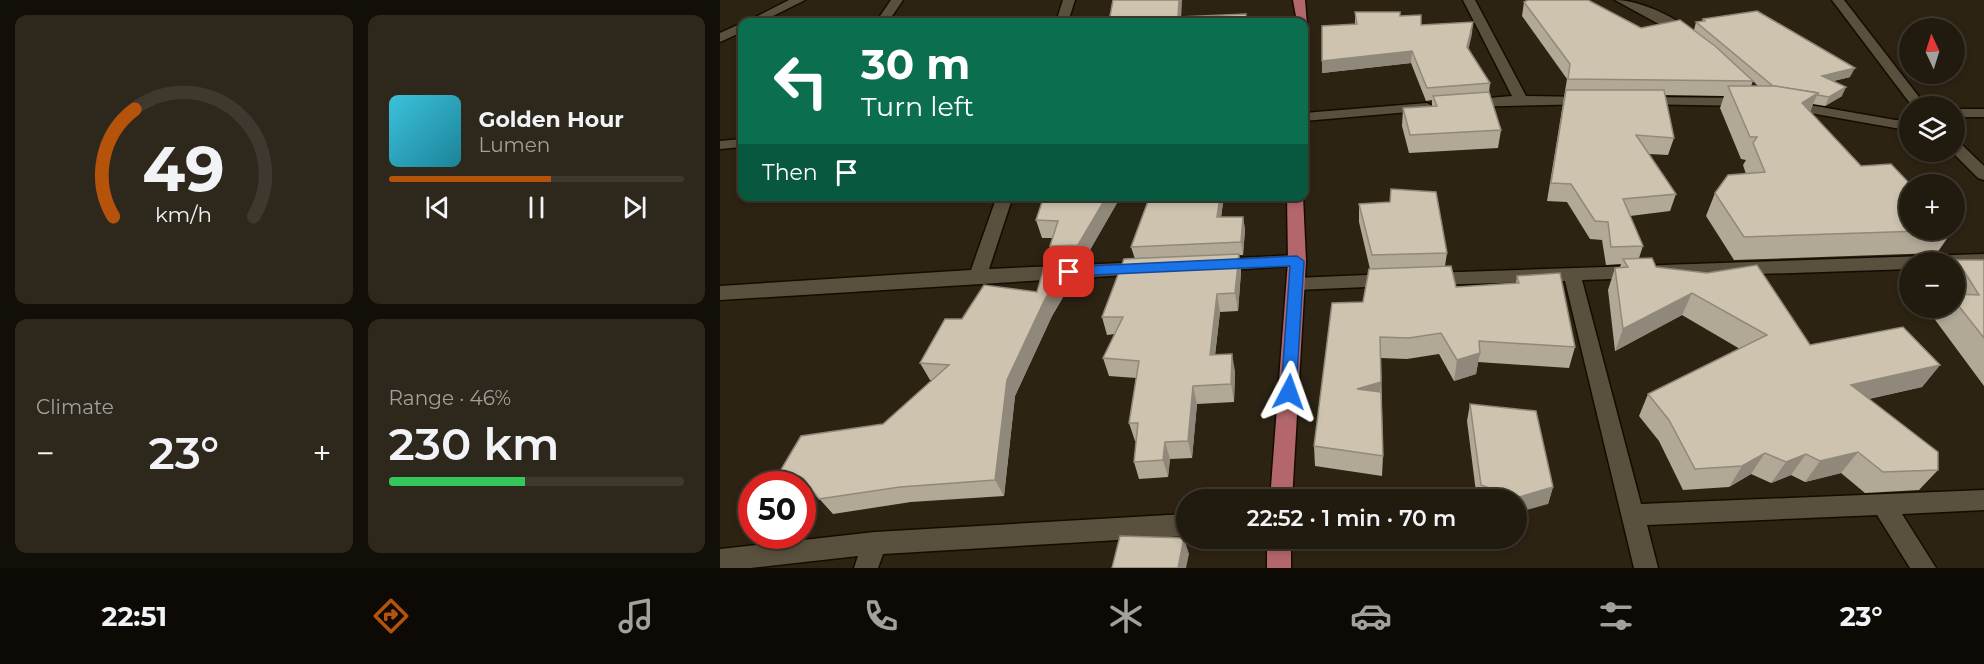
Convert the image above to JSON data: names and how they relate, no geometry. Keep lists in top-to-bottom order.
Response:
{
  "north": "top",
  "page": {
    "map_buttons": ["+", "−"],
    "turn": ["30 m", "Turn left"],
    "song": ["Golden Hour", "Lumen"],
    "then": "Then",
    "tile": [
      "Climate",
      ["Range · 46%", "230 km"]
    ],
    "heat": ["−", "23°", "+"],
    "limit": "50",
    "trip": "22:52 · 1 min · 70 m",
    "tabs": ["22:51", "23°"],
    "gauge": ["49", "km/h"]
  }
}
